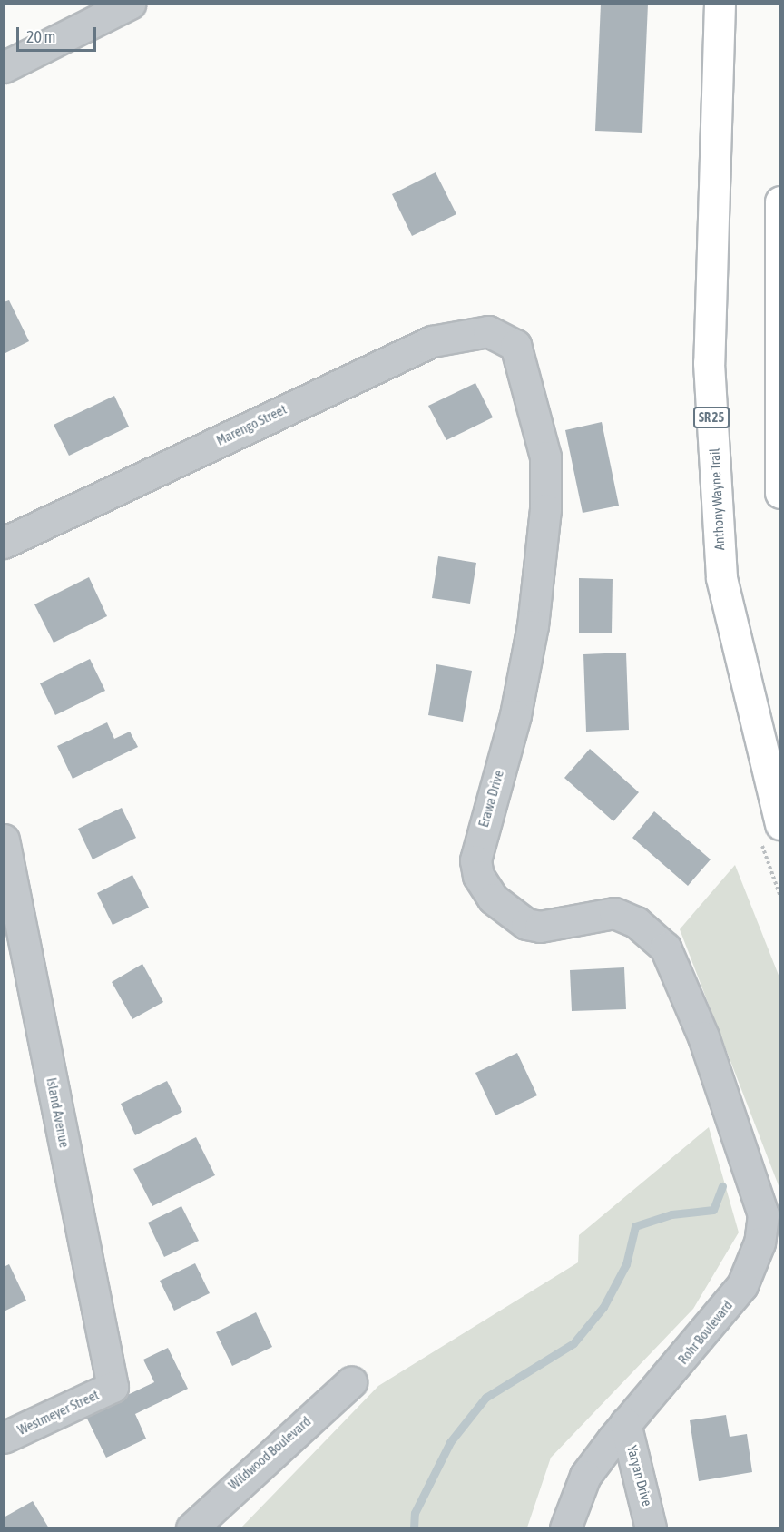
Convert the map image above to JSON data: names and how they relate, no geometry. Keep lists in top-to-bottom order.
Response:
{
  "streets": {
    "highway": ["SR 25", "Anthony Wayne Trail"],
    "street": [
      "Marengo Street",
      "Erawa Drive",
      "Island Avenue",
      "Rohr Boulevard",
      "Westmeyer Street",
      "Wildwood Boulevard",
      "Yaryan Drive"
    ]
  },
  "crossings": [
    ["Marengo Street", "Erawa Drive"],
    ["Erawa Drive", "Rohr Boulevard"],
    ["Island Avenue", "Westmeyer Street"],
    ["Rohr Boulevard", "Yaryan Drive"]
  ],
  "scale_bar": "20 m"
}
